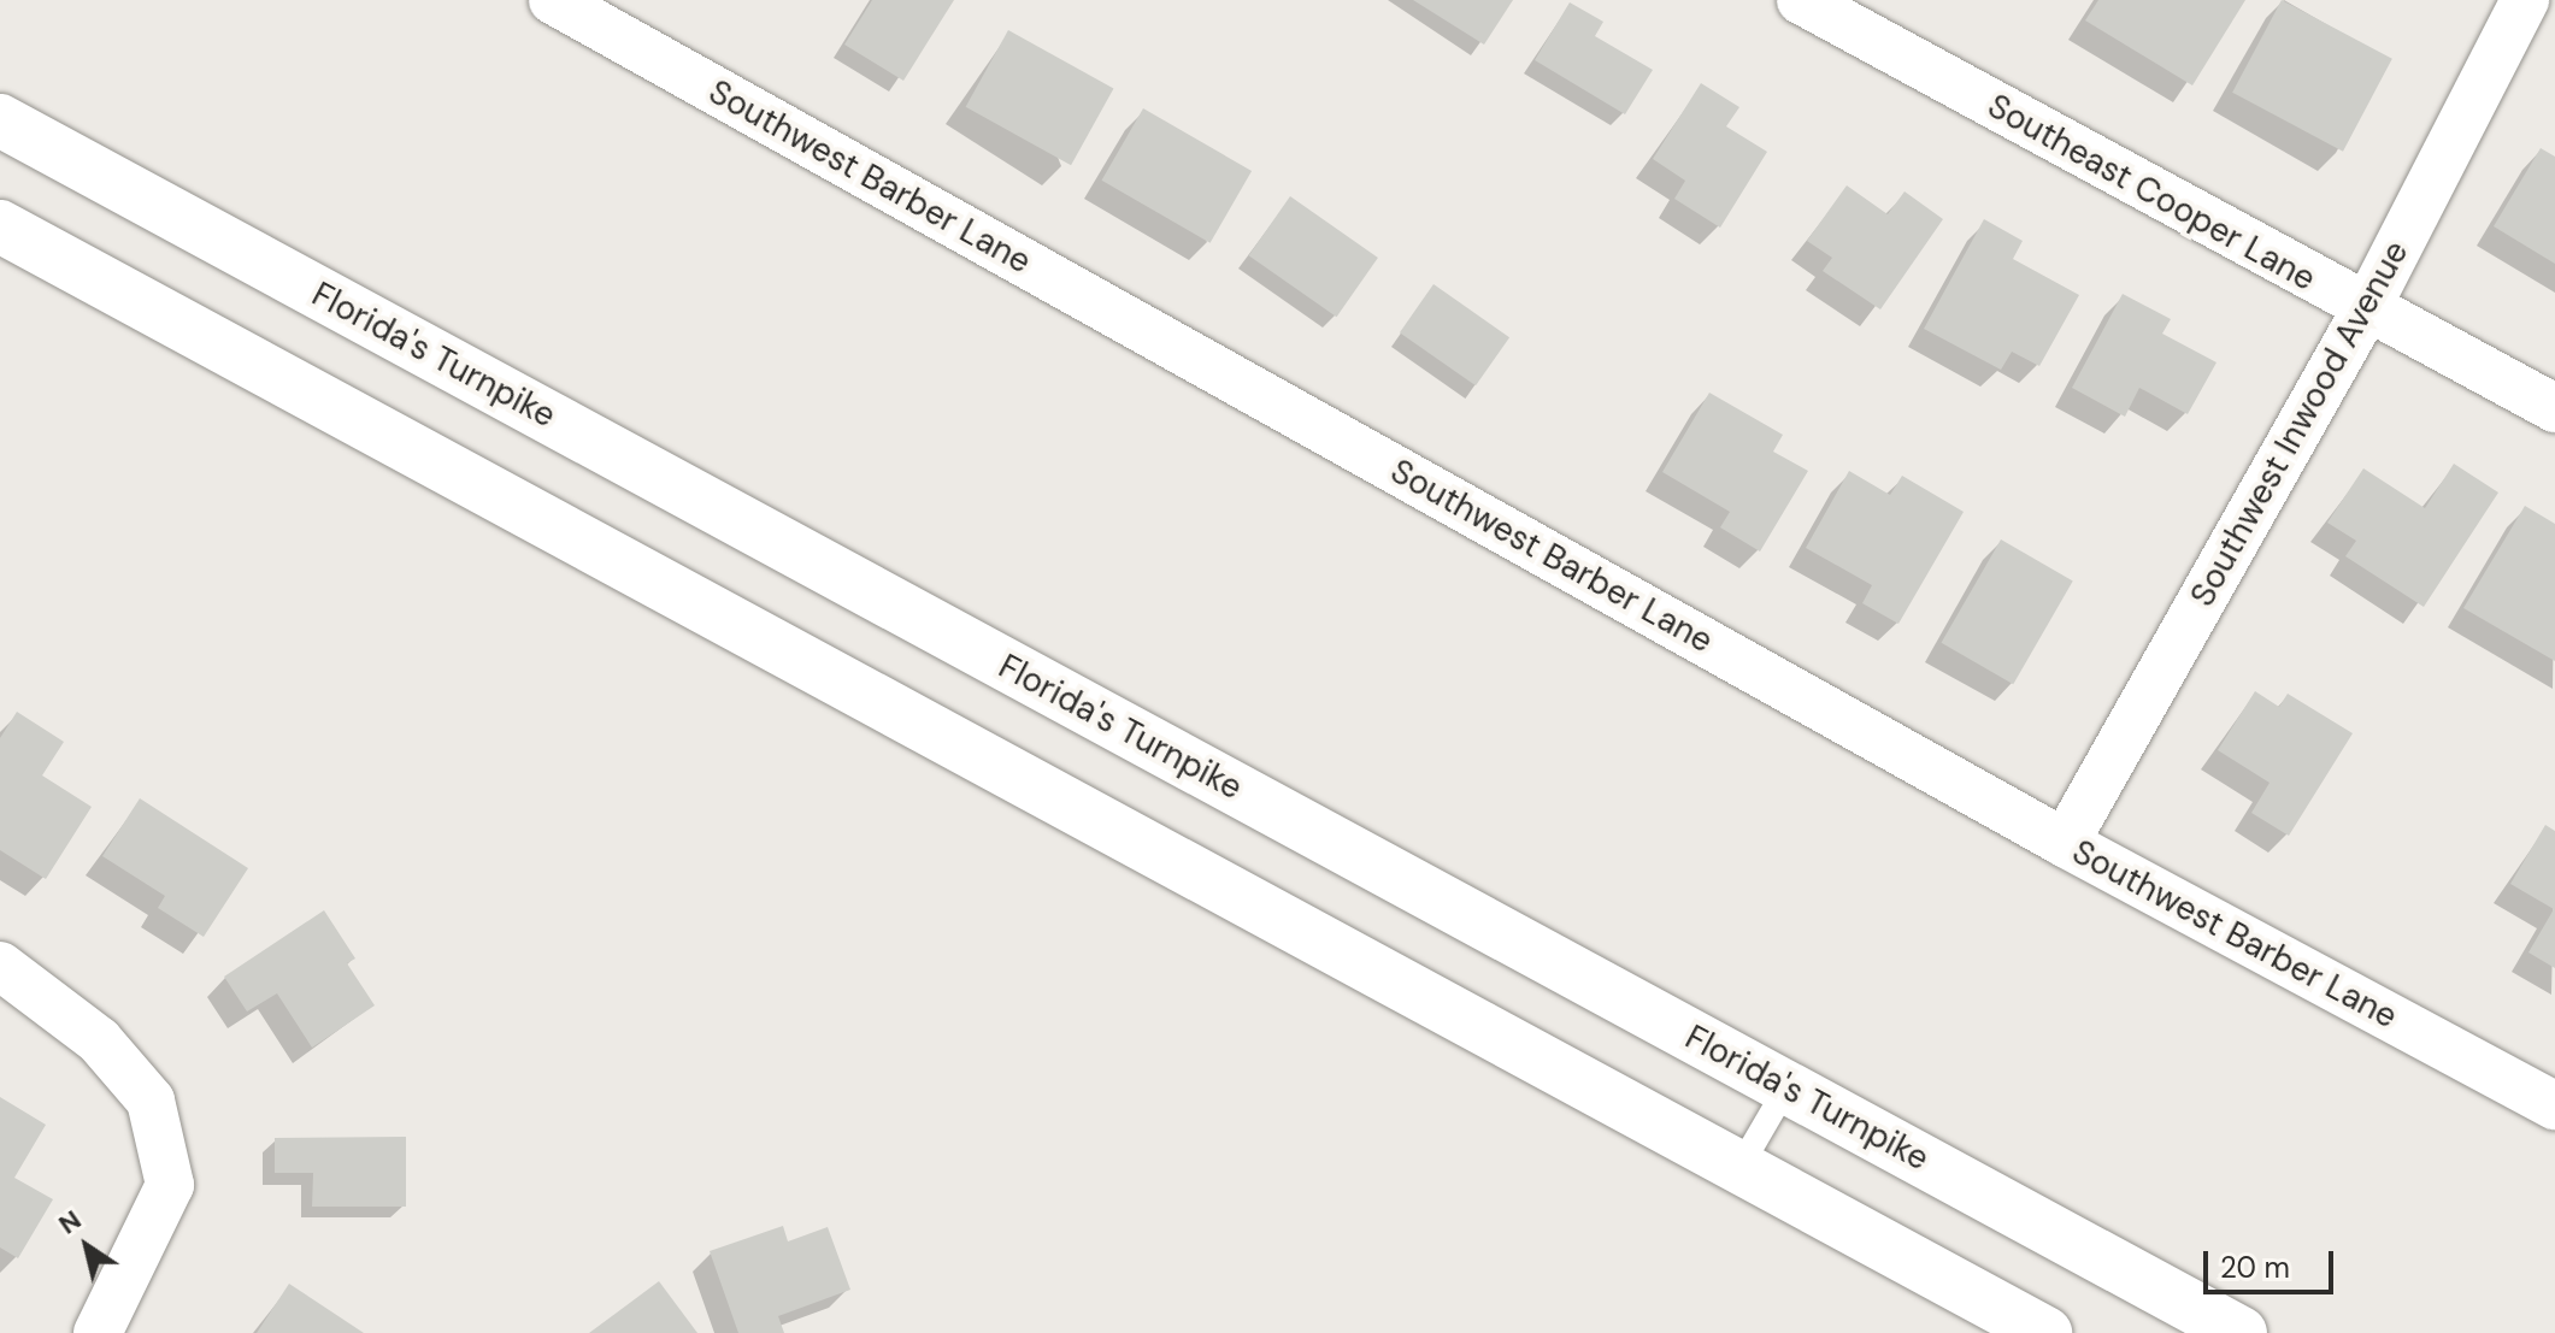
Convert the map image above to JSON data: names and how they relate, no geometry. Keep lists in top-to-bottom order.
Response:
{
  "streets": {
    "highway": ["Florida's Turnpike"],
    "street": ["Southwest Barber Lane", "Southeast Cooper Lane", "Southwest Inwood Avenue"]
  },
  "crossings": [
    ["Southwest Barber Lane", "Southwest Inwood Avenue"],
    ["Southeast Cooper Lane", "Southwest Inwood Avenue"]
  ],
  "scale_bar": "20 m",
  "north": "top left"
}
